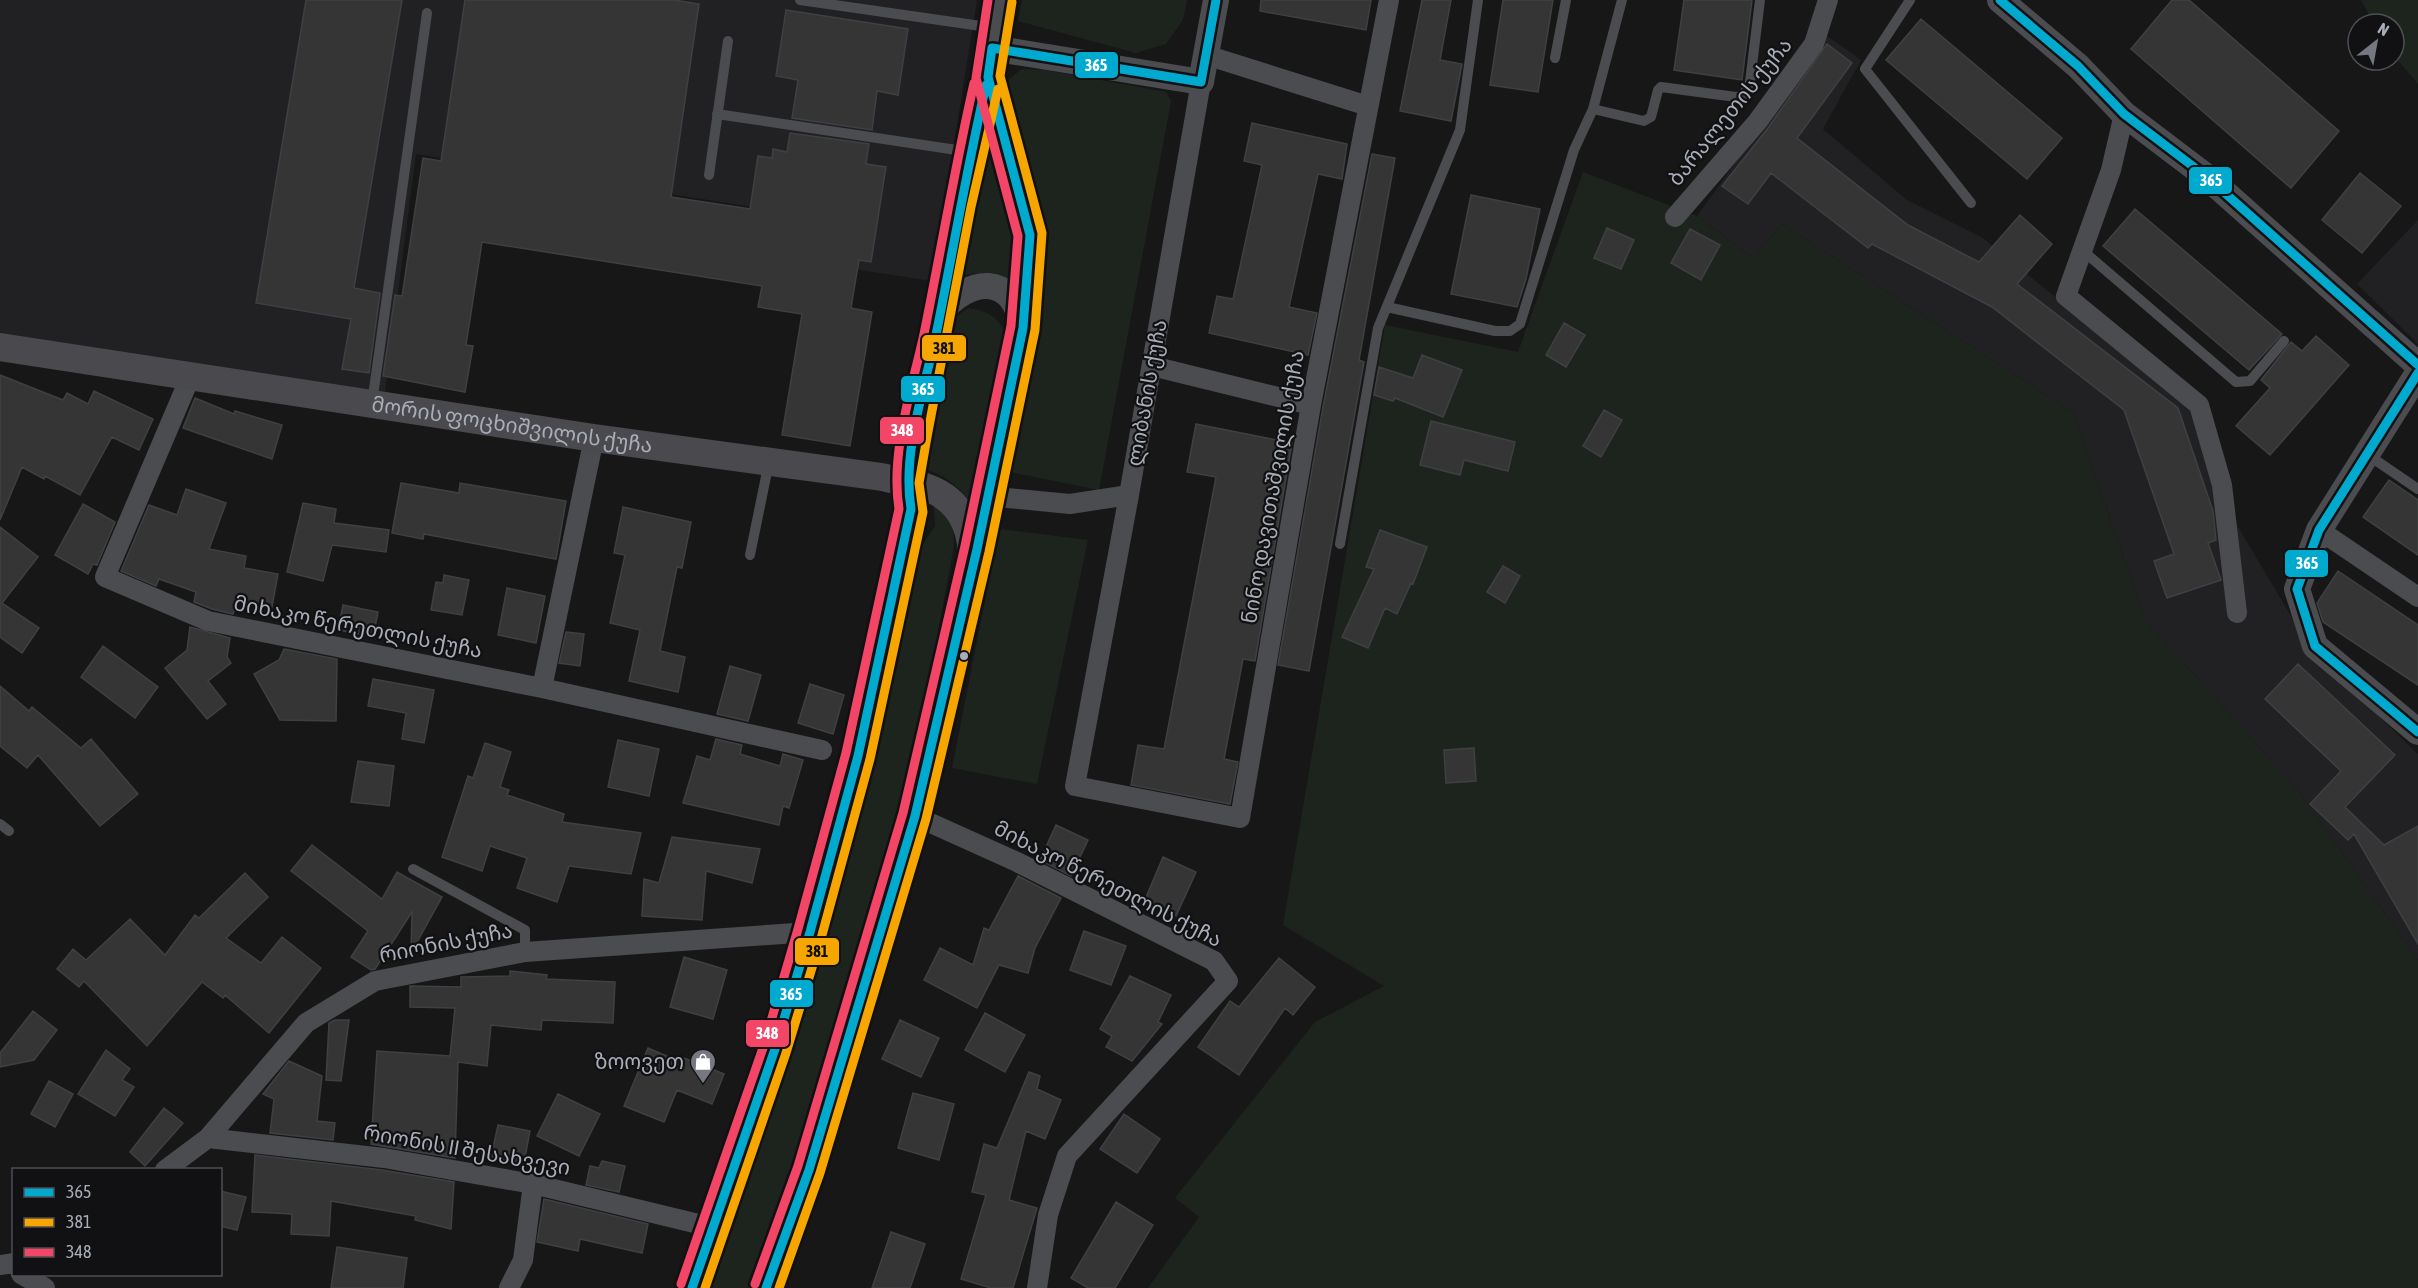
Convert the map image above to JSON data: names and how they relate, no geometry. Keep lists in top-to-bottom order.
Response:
{
  "streets": {
    "main road": ["მორის ფოცხიშვილის ქუჩა"],
    "street": [
      "ბარალეთის ქუჩა",
      "ლიბანის ქუჩა",
      "ნინო დავითაშვილის ქუჩა",
      "მიხაკო წერეთლის ქუჩა",
      "რიონის ქუჩა",
      "რიონის II შესახვევი"
    ]
  },
  "crossings": [
    ["ლიბანის ქუჩა", "ნინო დავითაშვილის ქუჩა"],
    ["მორის ფოცხიშვილის ქუჩა", "მიხაკო წერეთლის ქუჩა"],
    ["რიონის ქუჩა", "რიონის II შესახვევი"]
  ],
  "places": {
    "shop": ["ზოოვეთ"]
  },
  "lines": ["transit line 365", "transit line 348", "transit line 381"],
  "legend": ["365", "381", "348"],
  "north": "top right"
}
